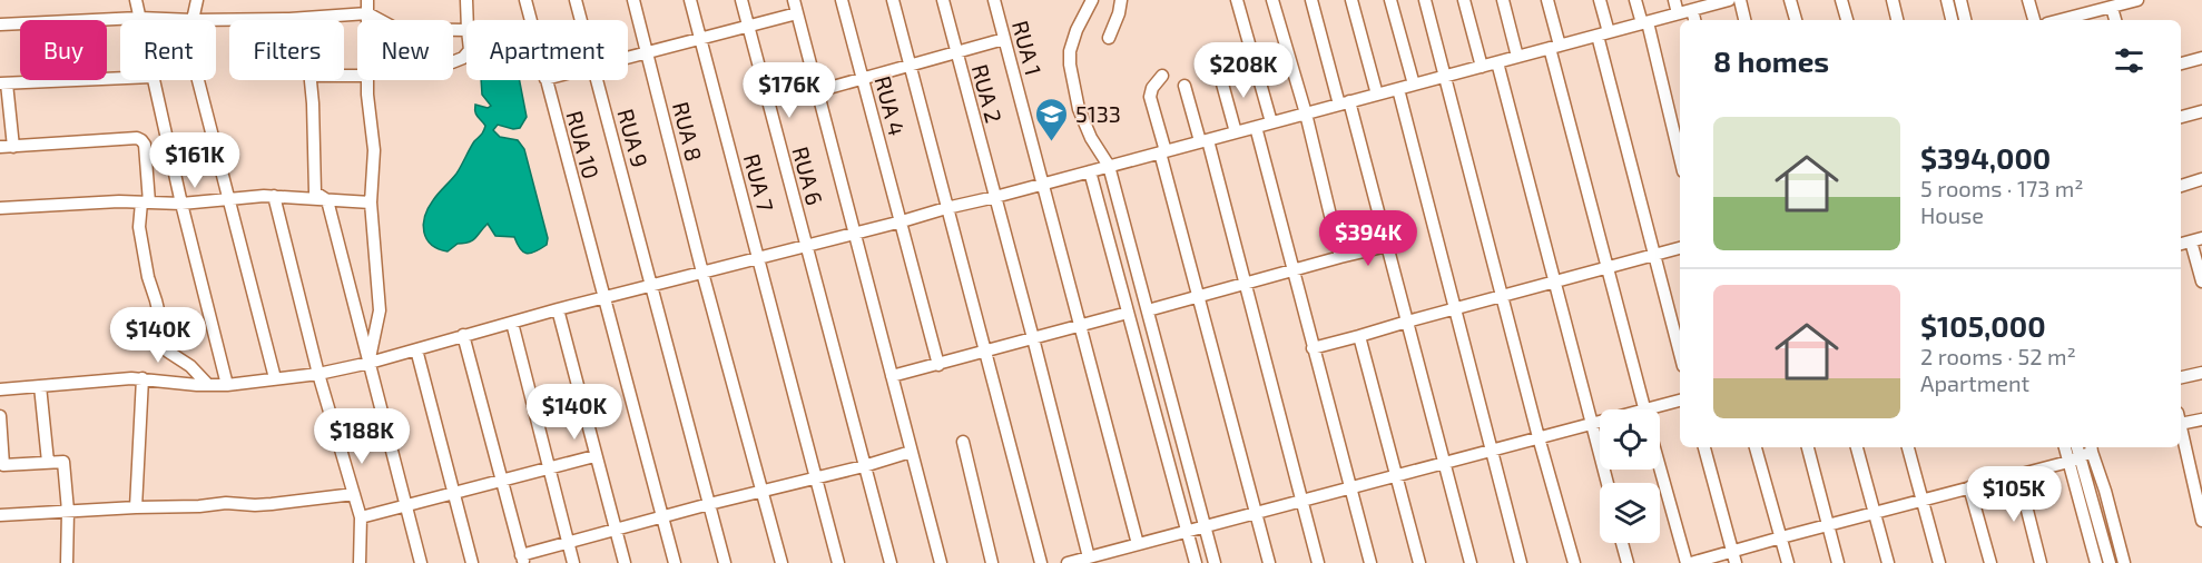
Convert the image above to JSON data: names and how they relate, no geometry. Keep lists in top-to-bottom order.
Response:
{
  "streets": {
    "street": [
      "RUA 1",
      "RUA 2",
      "RUA 4",
      "RUA 8",
      "RUA 9",
      "RUA 10",
      "RUA 6",
      "RUA 7"
    ]
  },
  "places": {
    "school or university": ["5133"]
  },
  "page": {
    "chip": [
      "Buy",
      "Rent",
      "Filters",
      "New",
      "Apartment"
    ],
    "heading": "8 homes",
    "price": [
      "$208K",
      "$176K",
      "$161K",
      "$394K",
      "$140K",
      "$140K",
      "$188K",
      "$105K"
    ],
    "list": [
      {
        "name": "$394,000",
        "note": "5 rooms · 173 m² · House"
      },
      {
        "name": "$105,000",
        "note": "2 rooms · 52 m² · Apartment"
      }
    ]
  }
}
